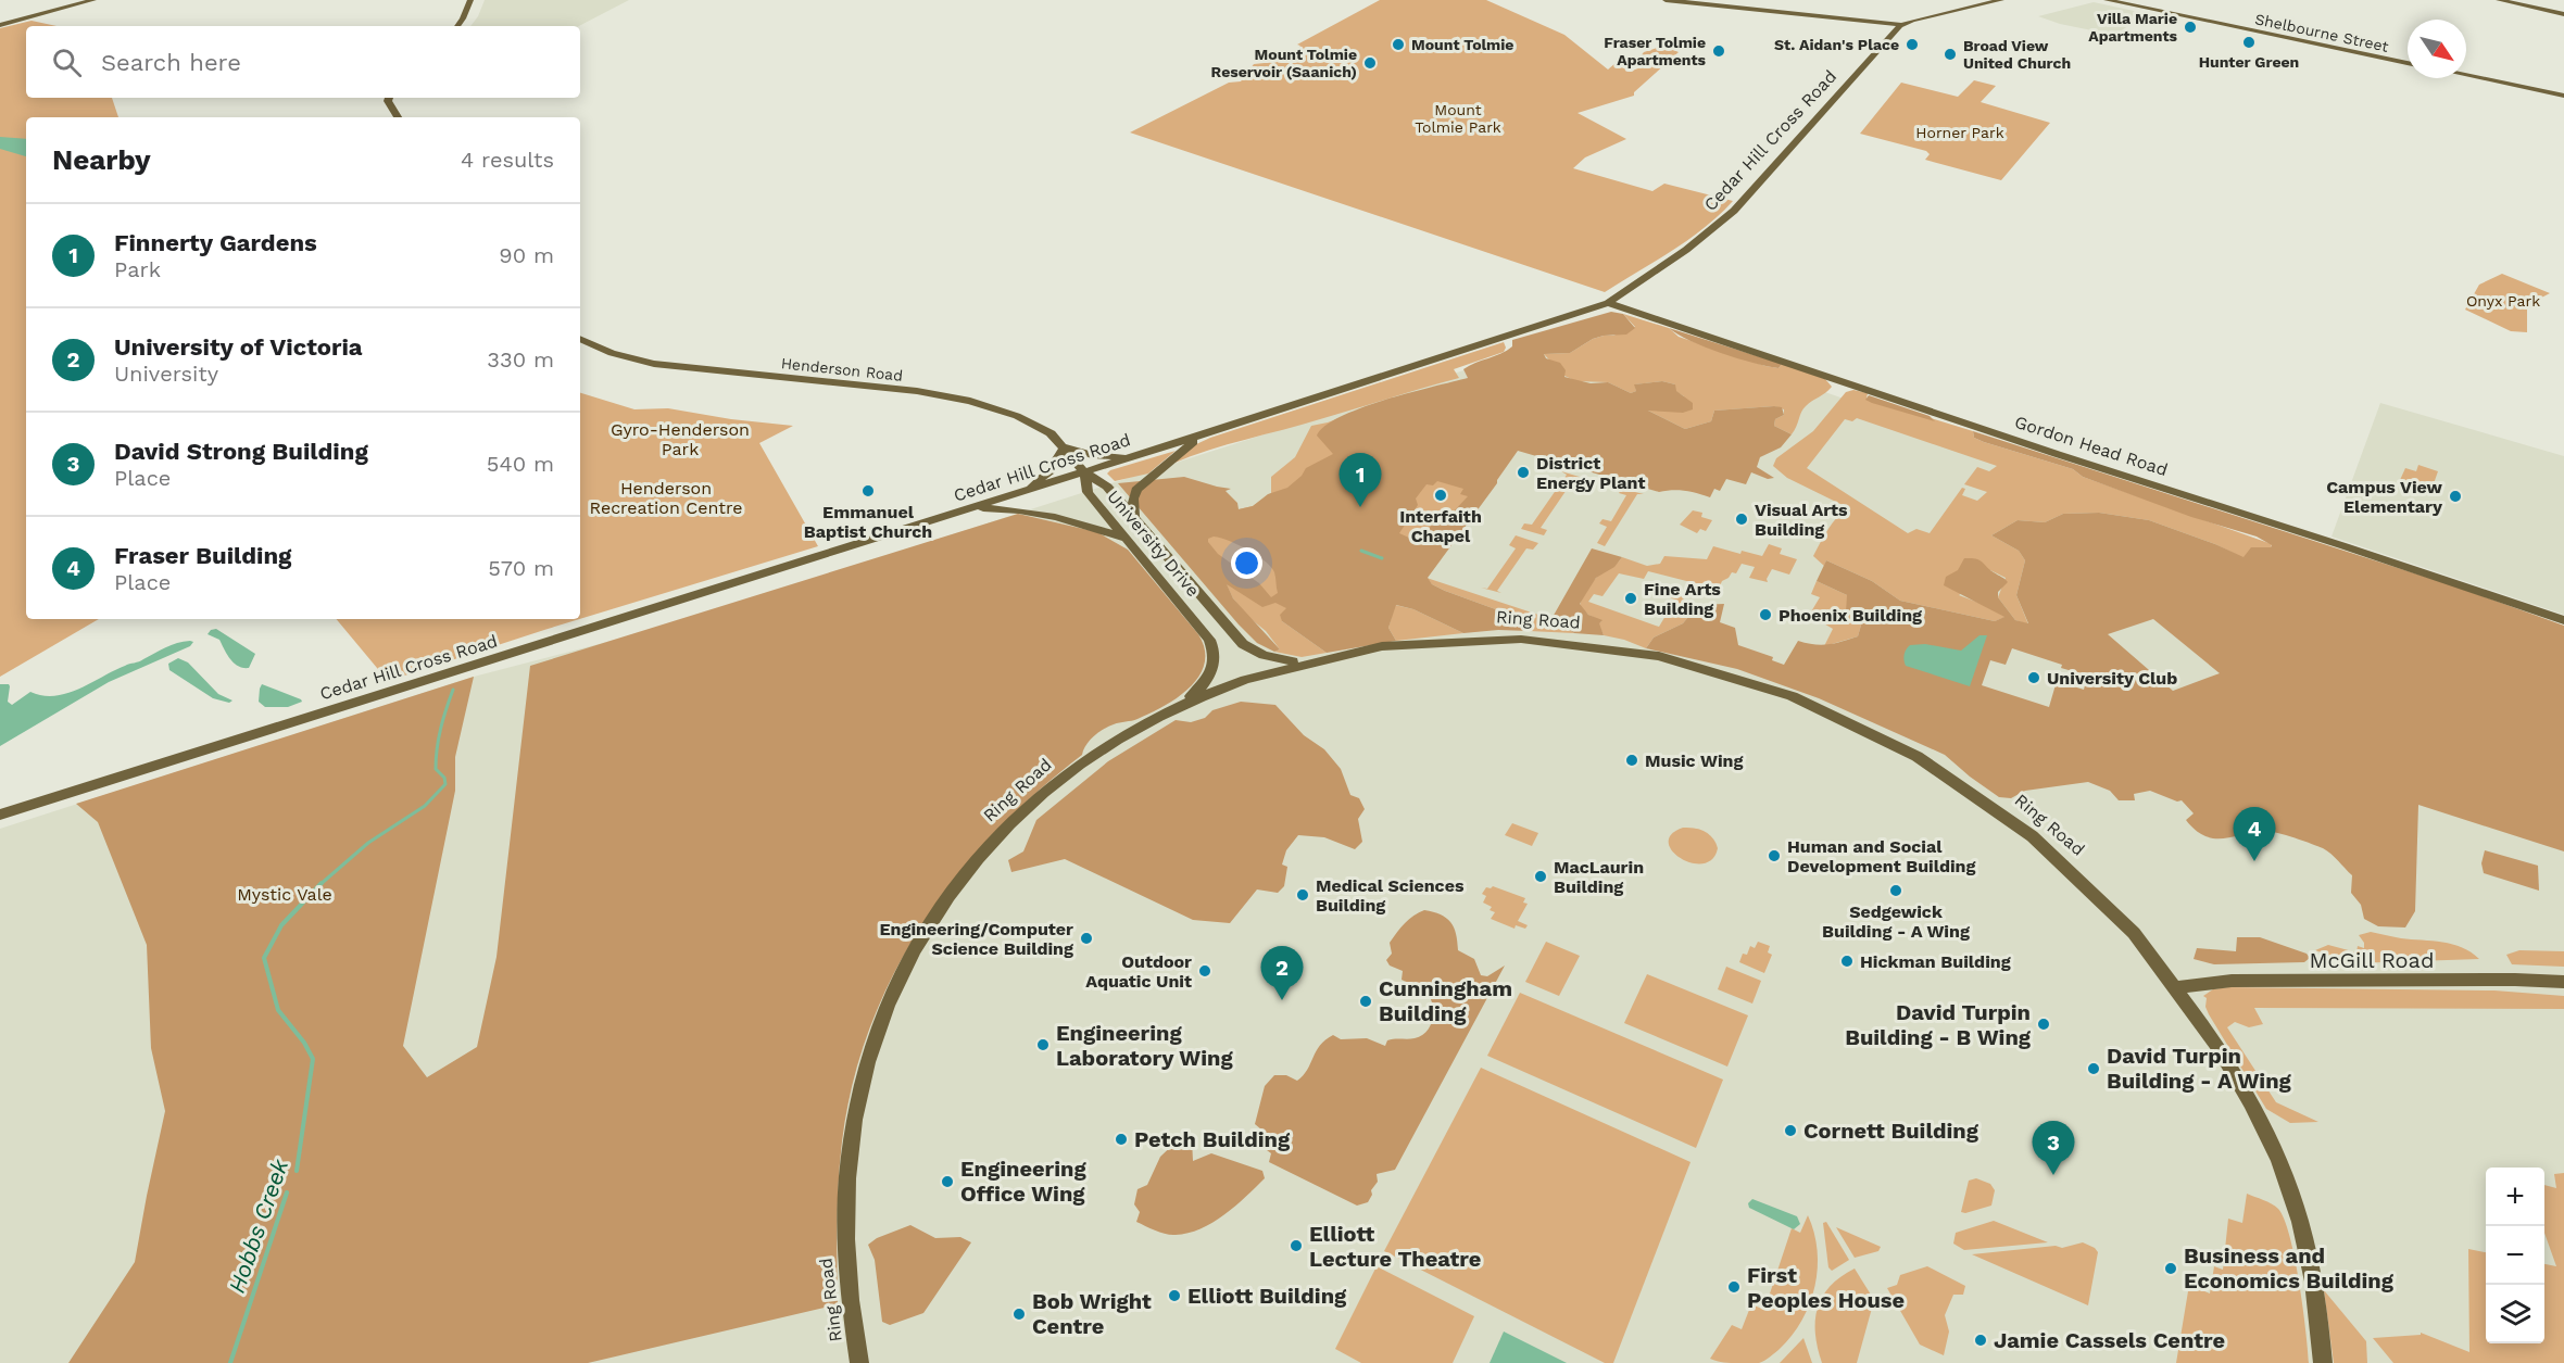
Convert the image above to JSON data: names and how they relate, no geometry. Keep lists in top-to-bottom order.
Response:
{
  "streets": {
    "main road": [
      "Shelbourne Street",
      "Cedar Hill Cross Road",
      "Henderson Road",
      "Gordon Head Road",
      "University Drive",
      "Ring Road",
      "McGill Road"
    ]
  },
  "crossings": [
    ["Cedar Hill Cross Road", "Henderson Road"],
    ["Cedar Hill Cross Road", "Gordon Head Road"],
    ["Cedar Hill Cross Road", "University Drive"],
    ["Henderson Road", "University Drive"],
    ["University Drive", "Ring Road"],
    ["Ring Road", "McGill Road"]
  ],
  "water": ["Hobbs Creek"],
  "parks": [
    "Mount Tolmie Park",
    "Horner Park",
    "Onyx Park",
    "Gyro-Henderson Park",
    "Henderson Recreation Centre",
    "Mystic Vale"
  ],
  "places": [
    "Villa Marie Apartments",
    "Hunter Green",
    "Mount Tolmie",
    "St. Aidan's Place",
    "Fraser Tolmie Apartments",
    "Broad View United Church",
    "Mount Tolmie Reservoir (Saanich)",
    "District Energy Plant",
    "Emmanuel Baptist Church",
    "Interfaith Chapel",
    "Campus View Elementary",
    "Visual Arts Building",
    "Fine Arts Building",
    "Phoenix Building",
    "University Club",
    "Music Wing",
    "Human and Social Development Building",
    "MacLaurin Building",
    "Sedgewick Building - A Wing",
    "Medical Sciences Building",
    "Engineering/Computer Science Building",
    "Hickman Building",
    "Outdoor Aquatic Unit",
    "Cunningham Building",
    "David Turpin Building - B Wing",
    "Engineering Laboratory Wing",
    "David Turpin Building - A Wing",
    "Cornett Building",
    "Petch Building",
    "Engineering Office Wing",
    "Elliott Lecture Theatre",
    "Business and Economics Building",
    "First Peoples House",
    "Elliott Building",
    "Bob Wright Centre",
    "Jamie Cassels Centre"
  ],
  "north": "bottom right",
  "page": {
    "search": "Search here",
    "heading": ["Nearby", "4 results"],
    "list": [
      {
        "mark": "1",
        "name": "Finnerty Gardens",
        "note": "Park",
        "value": "90 m"
      },
      {
        "mark": "2",
        "name": "University of Victoria",
        "note": "University",
        "value": "330 m"
      },
      {
        "mark": "3",
        "name": "David Strong Building",
        "note": "Place",
        "value": "540 m"
      },
      {
        "mark": "4",
        "name": "Fraser Building",
        "note": "Place",
        "value": "570 m"
      }
    ],
    "pins": [
      "1",
      "4",
      "2",
      "3"
    ],
    "map_buttons": ["+", "−"]
  }
}
